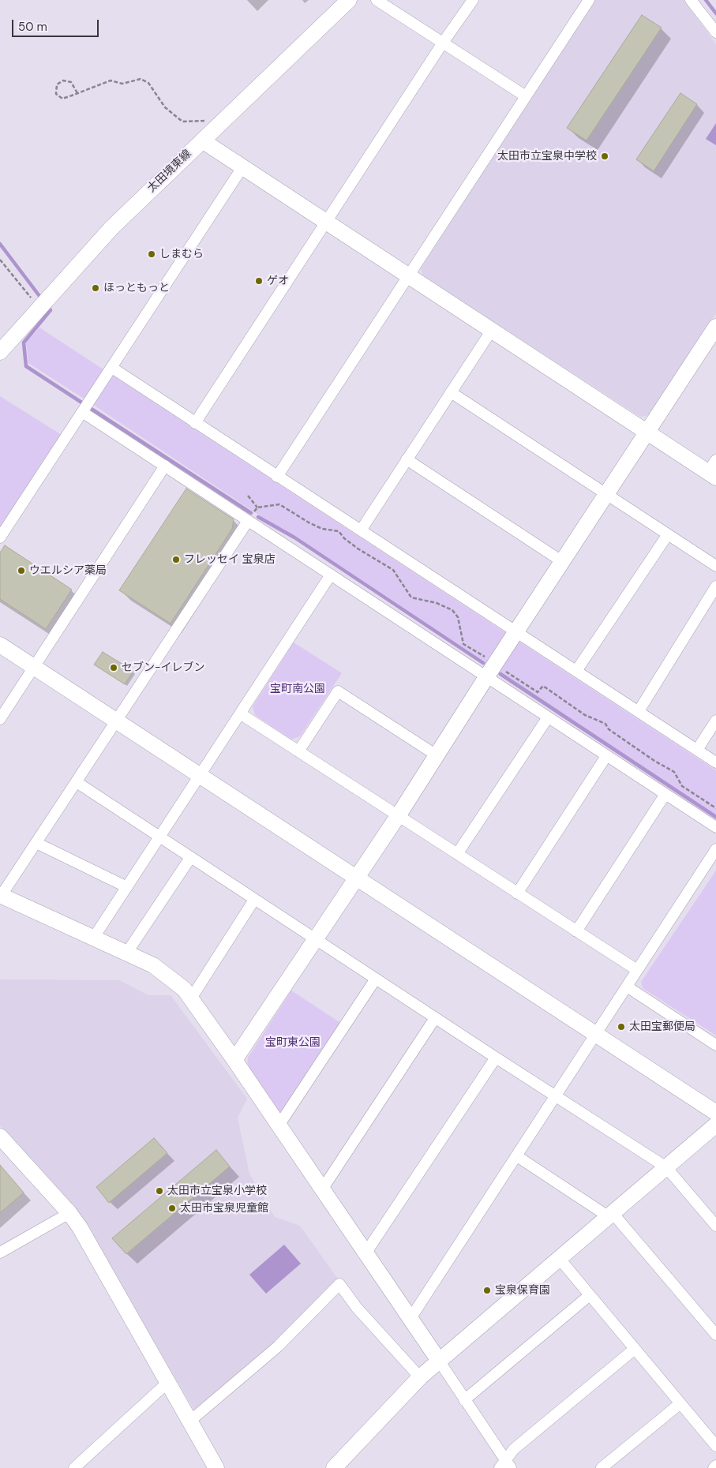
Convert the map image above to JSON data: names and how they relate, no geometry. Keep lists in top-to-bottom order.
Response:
{
  "streets": {
    "street": ["太田境東線"]
  },
  "parks": ["宝町南公園", "宝町東公園"],
  "places": [
    "太田市立宝泉中学校",
    "しまむら",
    "ゲオ",
    "ほっともっと",
    "フレッセイ 宝泉店",
    "ウエルシア薬局",
    "セブン-イレブン",
    "太田宝郵便局",
    "太田市立宝泉小学校",
    "太田市宝泉児童館",
    "宝泉保育園"
  ],
  "scale_bar": "50 m"
}
